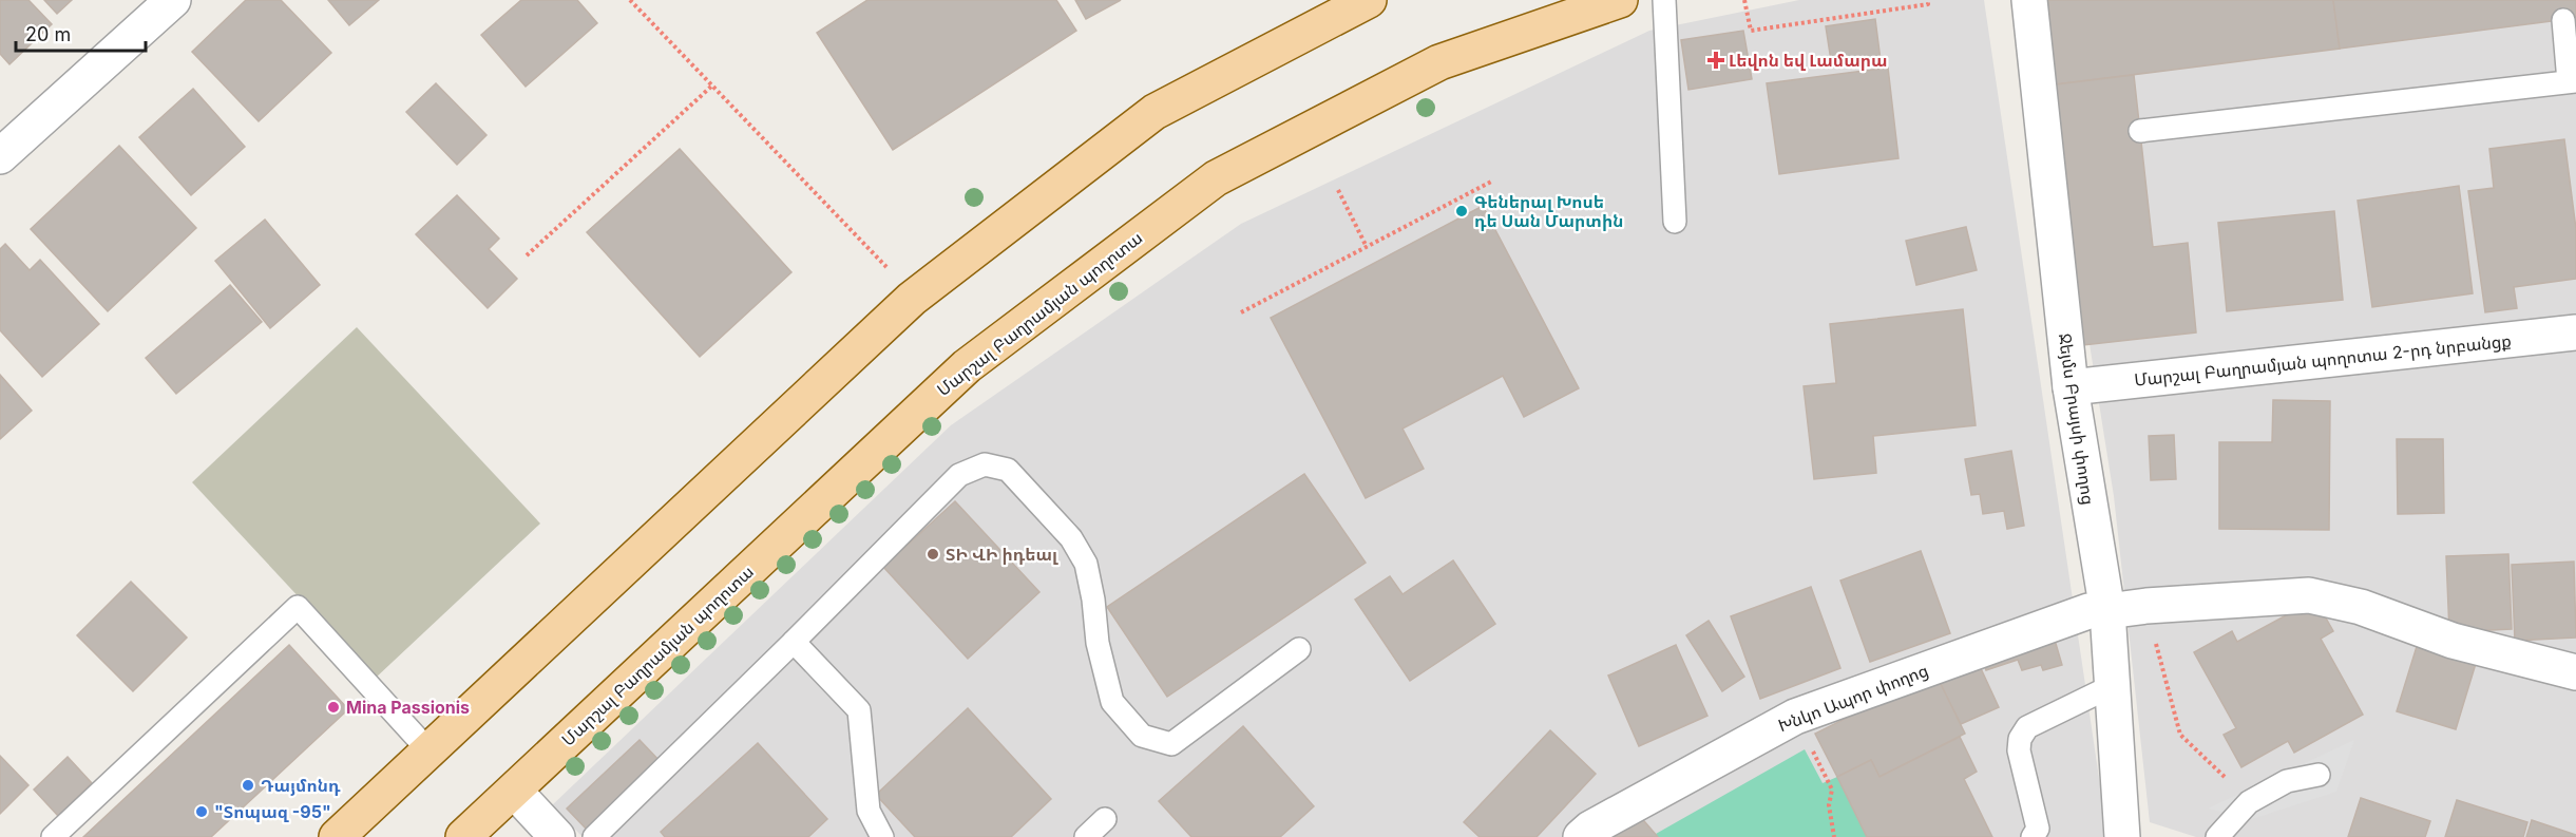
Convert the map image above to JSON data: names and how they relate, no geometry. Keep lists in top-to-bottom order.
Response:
{
  "streets": {
    "main road": ["Մարշալ Բաղրամյան պողոտա"],
    "street": ["Մարշալ Բաղրամյան պողոտա 2-րդ նրբանցք", "Ջեյմս Բրայսի փողոց", "Խնկո Ապոր փողոց"]
  },
  "crossings": [
    ["Մարշալ Բաղրամյան պողոտա 2-րդ նրբանցք", "Ջեյմս Բրայսի փողոց"],
    ["Ջեյմս Բրայսի փողոց", "Խնկո Ապոր փողոց"]
  ],
  "places": {
    "health": ["Լեվոն եվ Լամարա"],
    "other": [
      "Գեներալ Խոսե դե Սան Մարտին",
      "ՏԻ ՎԻ իդեալ",
      "Mina Passionis",
      "Դայմոնդ",
      "\"Տոպազ -95\""
    ]
  },
  "scale_bar": "20 m"
}
